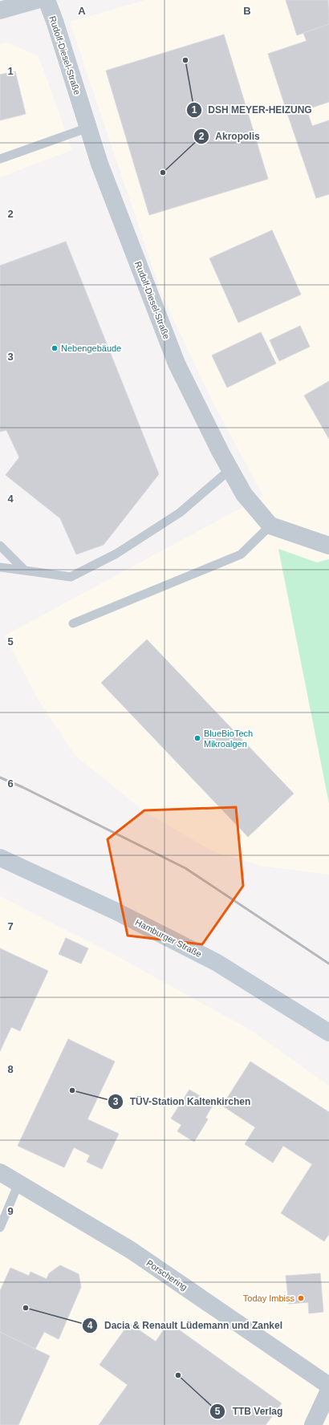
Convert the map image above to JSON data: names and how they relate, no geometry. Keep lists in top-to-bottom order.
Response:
{
  "streets": {
    "main road": ["Hamburger Straße"],
    "street": ["Rudolf-Diesel-Straße", "Porschering"]
  },
  "places": [
    "DSH MEYER-HEIZUNG",
    "Akropolis",
    "Nebengebäude",
    "BlueBioTech Mikroalgen",
    "TÜV-Station Kaltenkirchen",
    "Today Imbiss",
    "Dacia & Renault Lüdemann und Zankel",
    "TTB Verlag"
  ],
  "grid": {
    "columns": ["A", "B"],
    "rows": [
      "1",
      "2",
      "3",
      "4",
      "5",
      "6",
      "7",
      "8",
      "9"
    ]
  }
}
